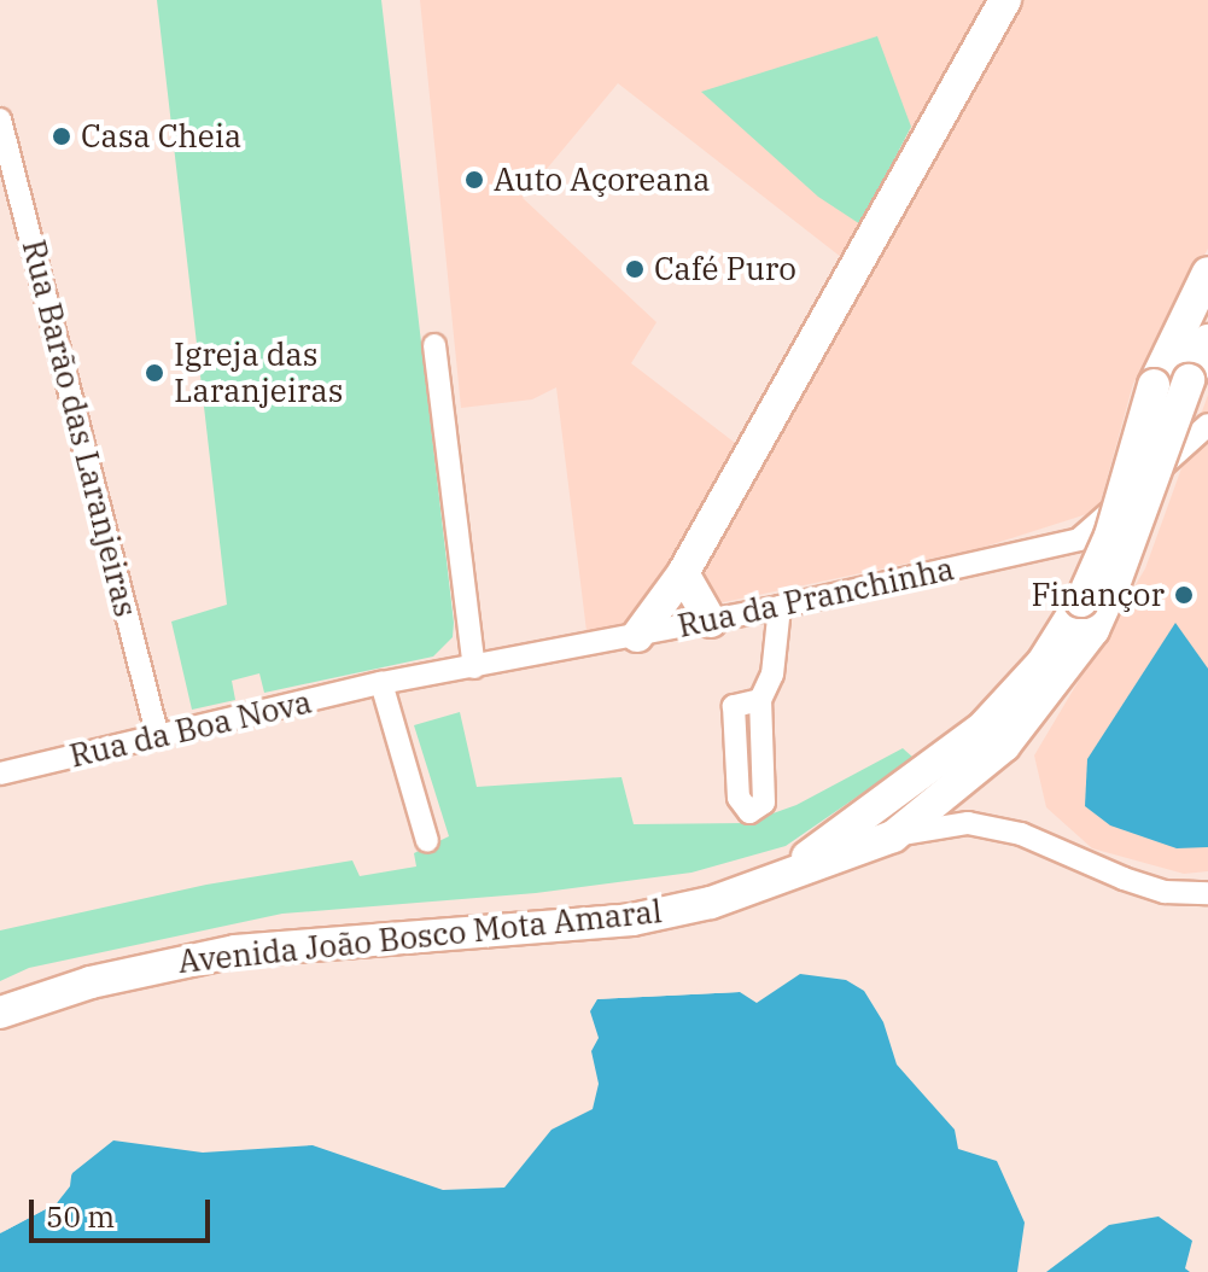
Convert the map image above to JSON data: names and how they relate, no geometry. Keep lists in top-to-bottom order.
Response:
{
  "streets": {
    "main road": ["Avenida João Bosco Mota Amaral"],
    "street": ["Rua Barão das Laranjeiras", "Rua da Pranchinha", "Rua da Boa Nova"]
  },
  "crossings": [
    ["Rua Barão das Laranjeiras", "Rua da Boa Nova"],
    ["Rua da Pranchinha", "Rua da Boa Nova"]
  ],
  "places": [
    "Casa Cheia",
    "Auto Açoreana",
    "Café Puro",
    "Igreja das Laranjeiras",
    "Finançor"
  ],
  "scale_bar": "50 m"
}
